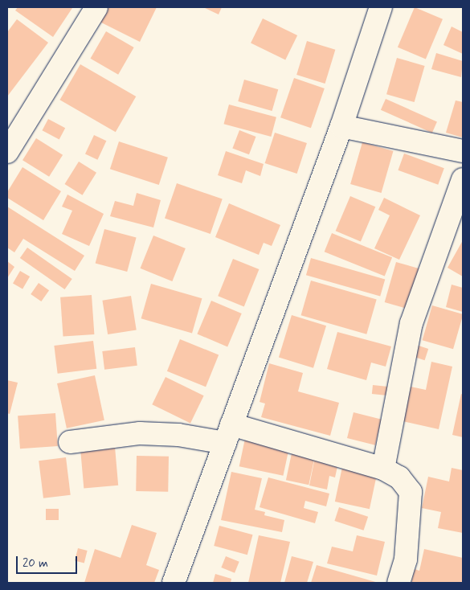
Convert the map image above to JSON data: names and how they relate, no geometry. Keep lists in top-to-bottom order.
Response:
{
  "scale_bar": "20 m"
}
